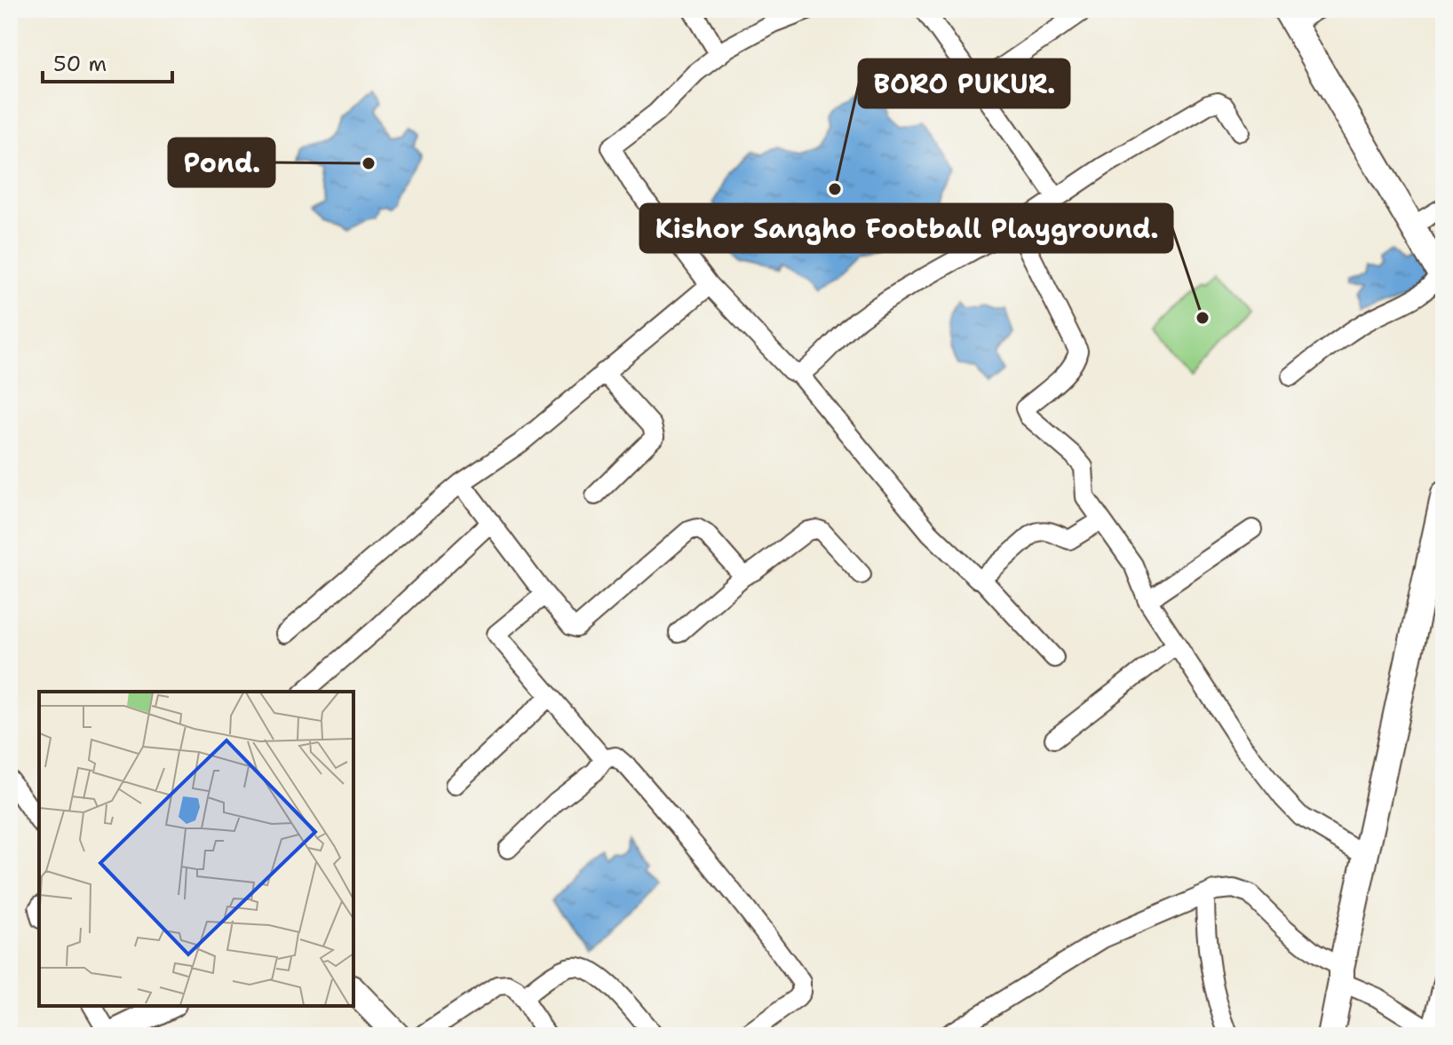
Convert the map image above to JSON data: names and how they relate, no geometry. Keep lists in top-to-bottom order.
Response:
{
  "places": ["Pond.", "BORO PUKUR.", "Kishor Sangho Football Playground."],
  "scale_bar": "50 m"
}
